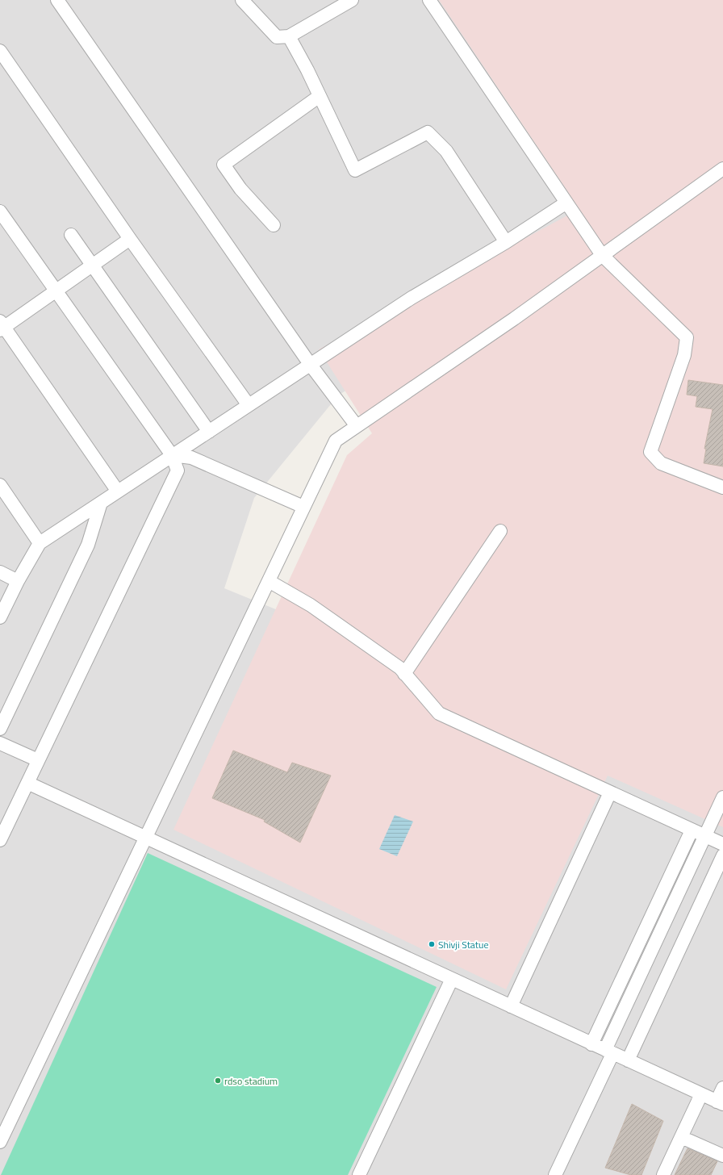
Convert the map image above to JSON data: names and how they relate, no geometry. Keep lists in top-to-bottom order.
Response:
{
  "places": ["Shivji Statue", "rdso stadium"]
}
